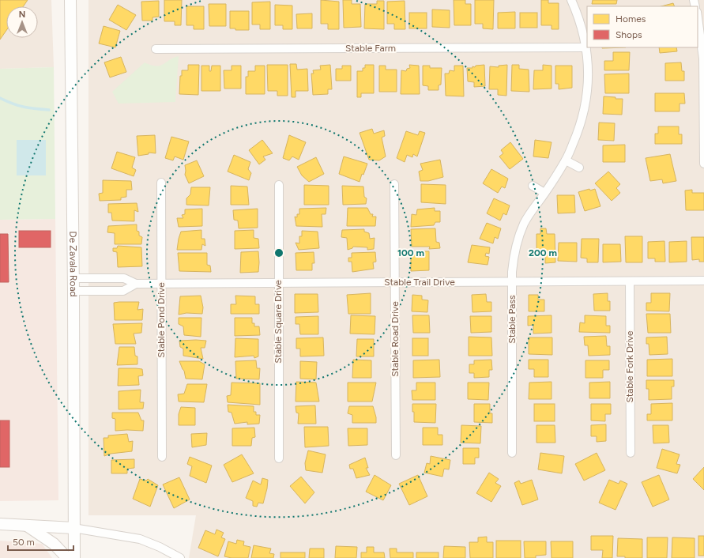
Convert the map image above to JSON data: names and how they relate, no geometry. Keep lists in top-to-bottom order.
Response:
{
  "streets": {
    "main road": ["De Zavala Road"],
    "street": [
      "Stable Farm",
      "Stable Trail Drive",
      "Stable Pass",
      "Stable Pond Drive",
      "Stable Square Drive",
      "Stable Road Drive",
      "Stable Fork Drive"
    ]
  },
  "crossings": [
    ["Stable Farm", "Stable Pass"],
    ["De Zavala Road", "Stable Trail Drive"],
    ["Stable Trail Drive", "Stable Pass"],
    ["Stable Trail Drive", "Stable Pond Drive"],
    ["Stable Trail Drive", "Stable Square Drive"],
    ["Stable Trail Drive", "Stable Road Drive"],
    ["Stable Trail Drive", "Stable Fork Drive"]
  ],
  "legend": ["Homes", "Shops"],
  "scale_bar": "50 m",
  "north": "top",
  "rings": ["100 m", "200 m"]
}
